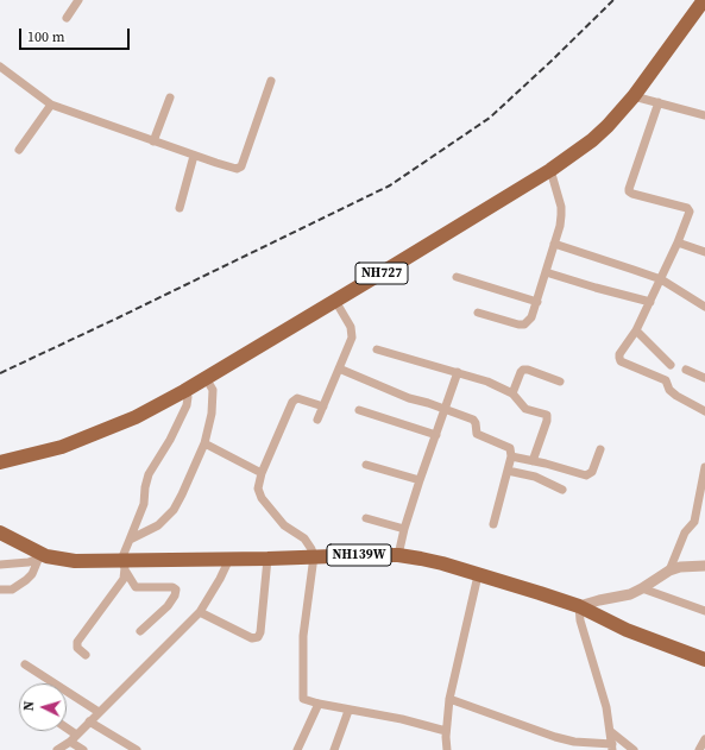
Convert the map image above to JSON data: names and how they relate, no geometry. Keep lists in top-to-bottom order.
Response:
{
  "streets": {
    "highway": ["NH727", "NH139W"]
  },
  "scale_bar": "100 m",
  "north": "left"
}
